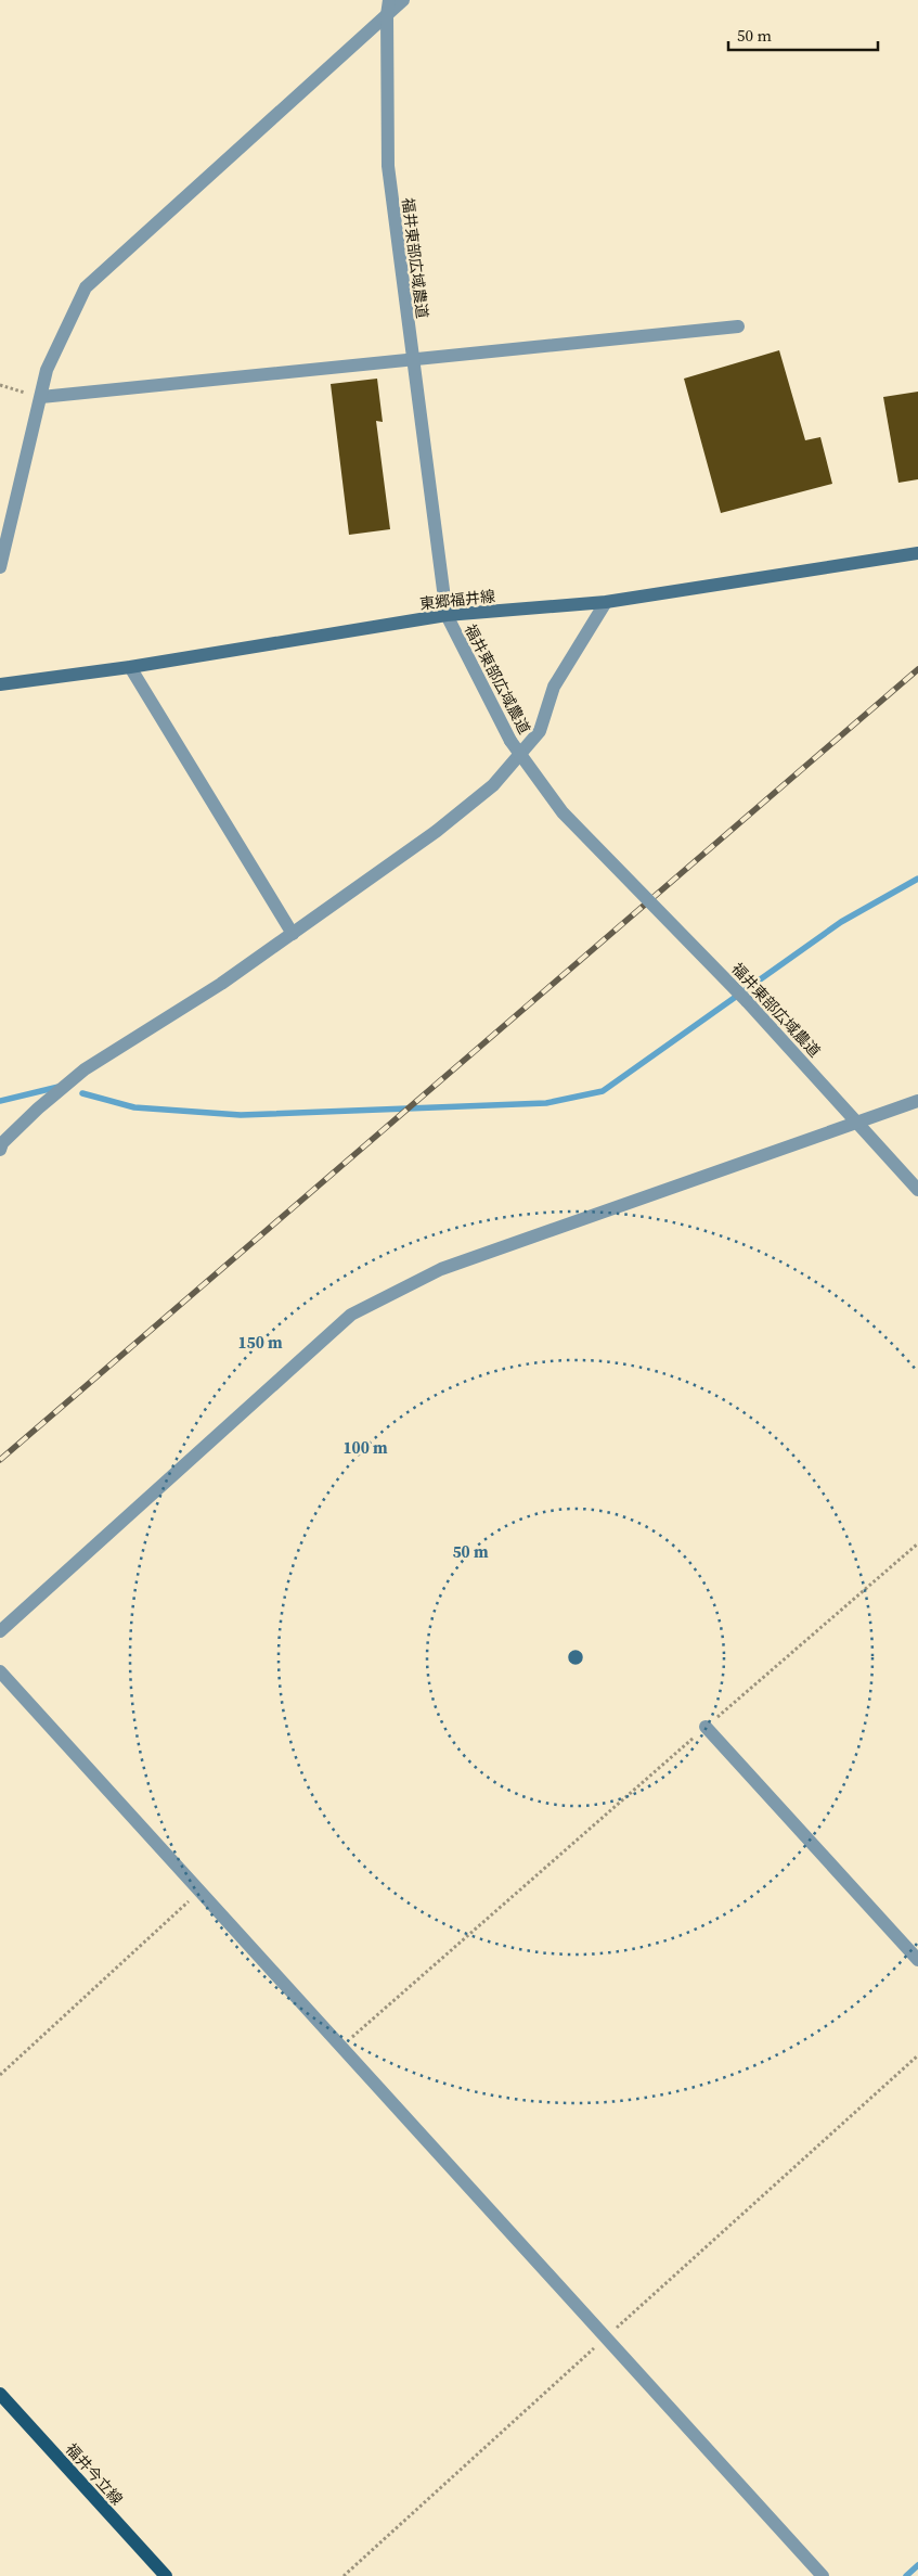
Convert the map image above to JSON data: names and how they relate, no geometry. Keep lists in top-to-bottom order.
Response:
{
  "streets": {
    "main road": ["東郷福井線", "福井今立線"],
    "street": ["福井東部広域農道"]
  },
  "crossings": [
    ["福井東部広域農道", "東郷福井線"]
  ],
  "scale_bar": "50 m",
  "rings": ["150 m", "100 m", "50 m"]
}
